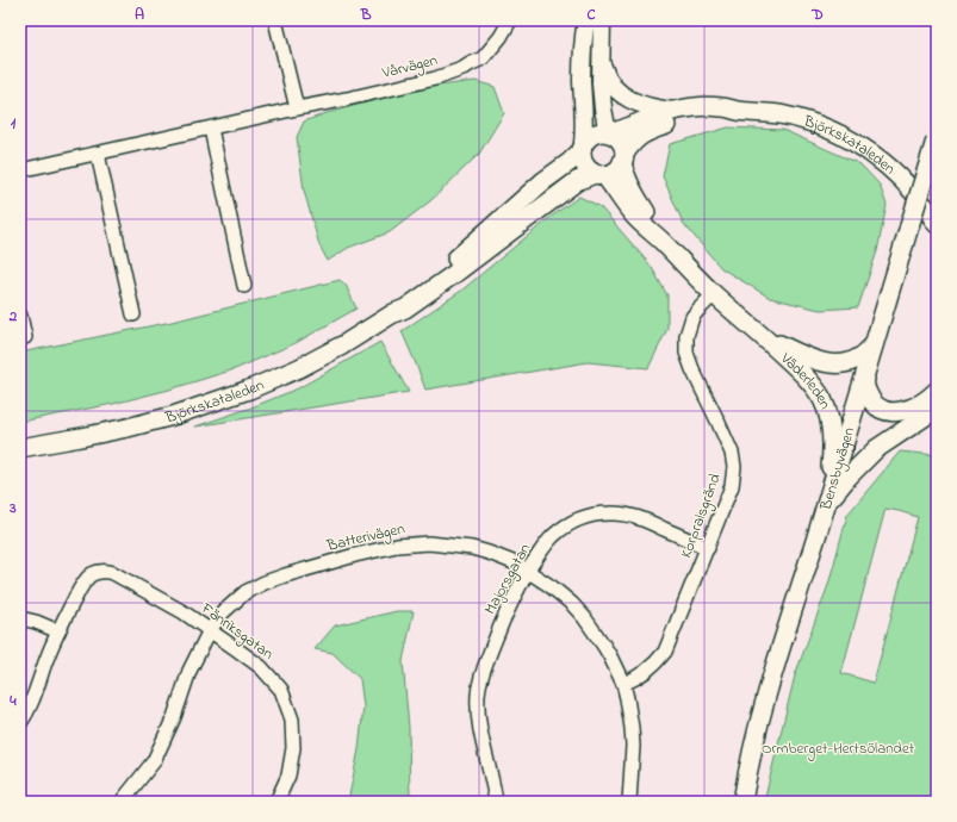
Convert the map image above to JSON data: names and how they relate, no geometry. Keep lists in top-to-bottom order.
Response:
{
  "streets": {
    "main road": ["Björkskataleden", "Väderleden", "Bensbyvägen"],
    "street": [
      "Vårvägen",
      "Korpralsgränd",
      "Batterivägen",
      "Majorsgatan",
      "Fänriksgatan"
    ]
  },
  "crossings": [
    ["Björkskataleden", "Väderleden"],
    ["Väderleden", "Bensbyvägen"],
    ["Väderleden", "Korpralsgränd"],
    ["Korpralsgränd", "Batterivägen"],
    ["Korpralsgränd", "Majorsgatan"],
    ["Batterivägen", "Majorsgatan"],
    ["Batterivägen", "Fänriksgatan"]
  ],
  "parks": ["Ormberget-Hertsölandet"],
  "grid": {
    "columns": [
      "A",
      "B",
      "C",
      "D"
    ],
    "rows": [
      "1",
      "2",
      "3",
      "4"
    ]
  }
}
